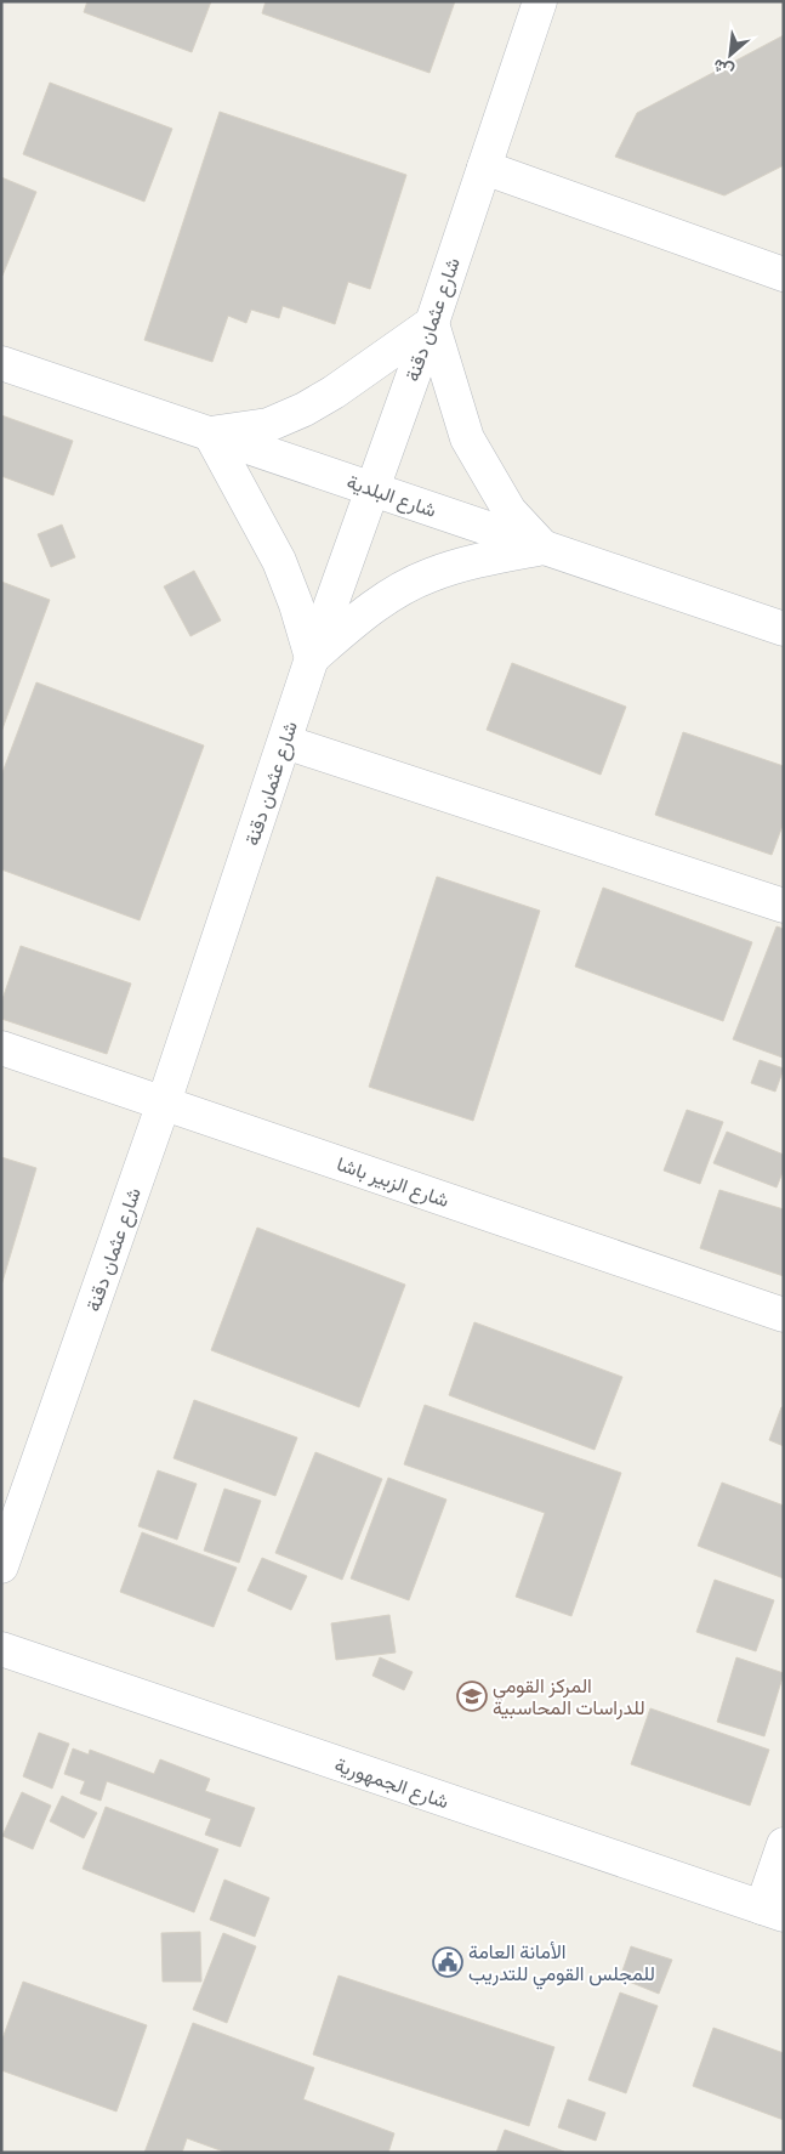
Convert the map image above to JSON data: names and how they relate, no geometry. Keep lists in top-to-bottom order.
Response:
{
  "streets": {
    "street": [
      "شارع عثمان دقنة",
      "شارع البلدية",
      "شارع الزبير باشا",
      "شارع الجمهورية"
    ]
  },
  "crossings": [
    ["شارع عثمان دقنة", "شارع البلدية"],
    ["شارع عثمان دقنة", "شارع الزبير باشا"]
  ],
  "places": {
    "school or university": ["المركز القومي للدراسات المحاسبية"],
    "public building": ["الأمانة العامة للمجلس القومي للتدريب"]
  },
  "north": "bottom left"
}
